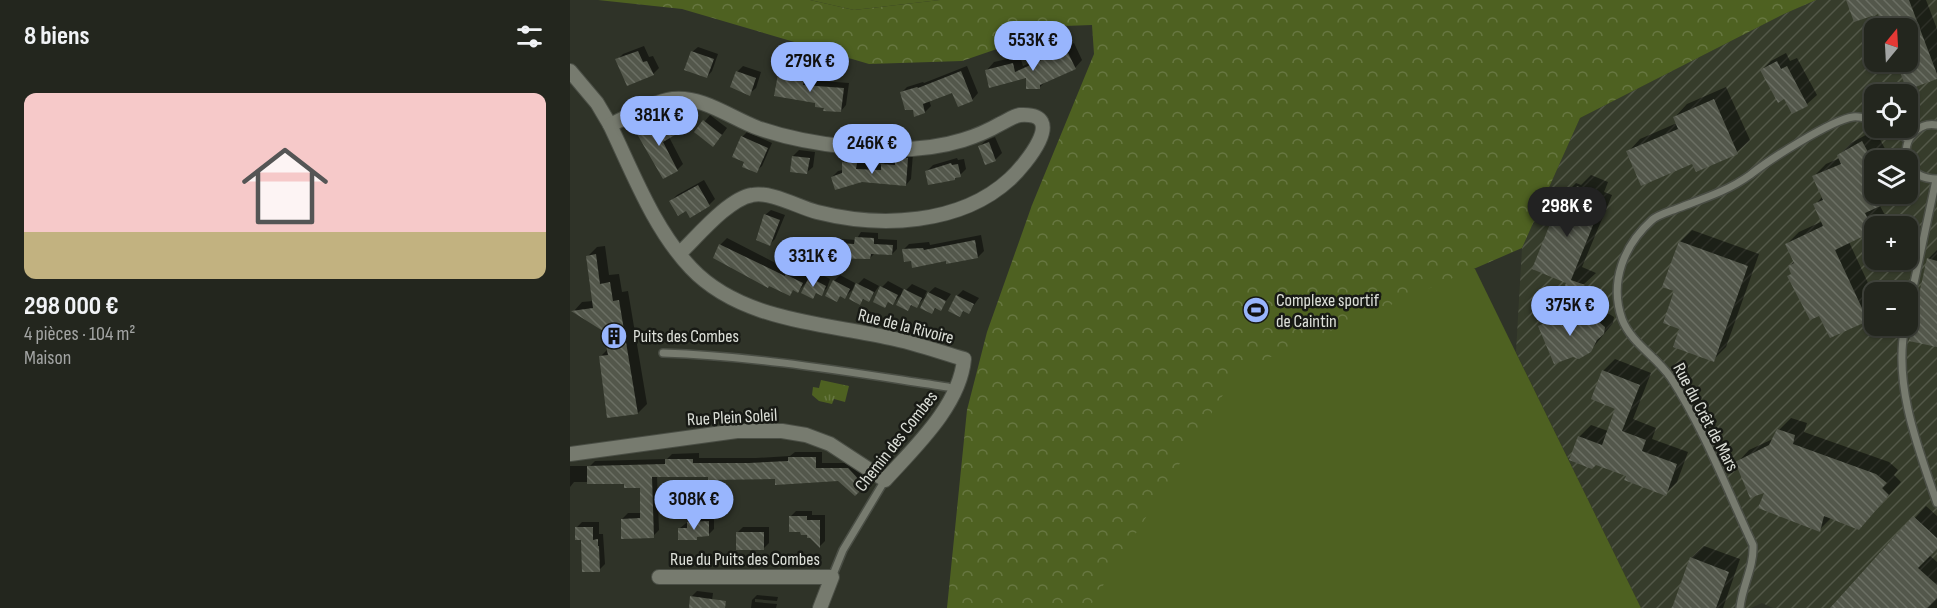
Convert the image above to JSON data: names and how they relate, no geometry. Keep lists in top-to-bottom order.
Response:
{
  "streets": {
    "street": [
      "Rue de la Rivoire",
      "Rue Plein Soleil",
      "Chemin des Combes",
      "Rue du Puits des Combes"
    ],
    "lane": ["Rue du Crêt de Mars"]
  },
  "crossings": [
    ["Rue de la Rivoire", "Chemin des Combes"],
    ["Rue Plein Soleil", "Chemin des Combes"],
    ["Chemin des Combes", "Rue du Puits des Combes"]
  ],
  "places": {
    "sports": ["Complexe sportif de Caintin"],
    "building": ["Puits des Combes"]
  },
  "north": "top",
  "page": {
    "heading": "8 biens",
    "map_buttons": ["+", "−"],
    "price": [
      "553K €",
      "279K €",
      "381K €",
      "246K €",
      "298K €",
      "331K €",
      "375K €",
      "308K €"
    ],
    "list": [
      {
        "name": "298 000 €",
        "note": "4 pièces · 104 m² · Maison"
      }
    ]
  }
}
